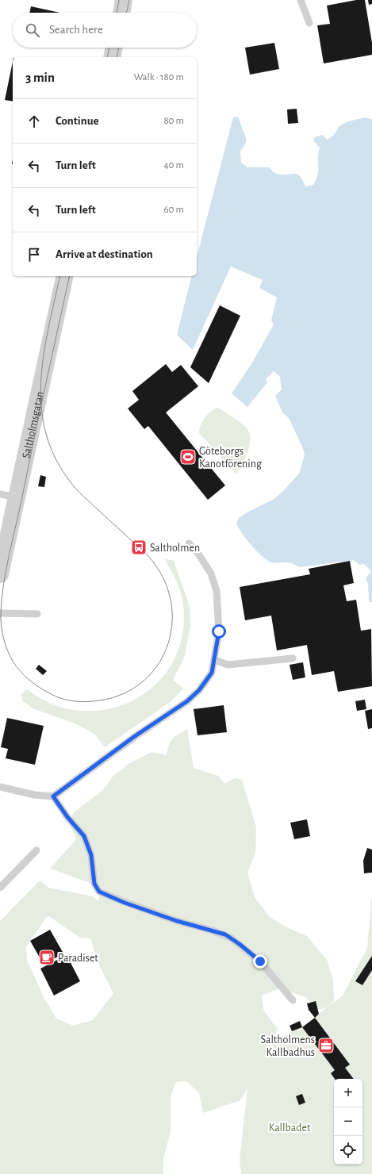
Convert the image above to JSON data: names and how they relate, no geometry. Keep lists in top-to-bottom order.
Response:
{
  "streets": {
    "street": ["Saltholmsgatan"]
  },
  "parks": ["Kallbadet"],
  "places": {
    "sports": ["Göteborgs Kanotförening"],
    "bus stop": ["Saltholmen"],
    "cafe": ["Paradiset"],
    "office": ["Saltholmens Kallbadhus"]
  },
  "page": {
    "search": "Search here",
    "heading": ["3 min", "Walk · 180 m"],
    "list": [
      ["Continue", "80 m"],
      ["Turn left", "40 m"],
      ["Turn left", "60 m"],
      "Arrive at destination"
    ],
    "map_buttons": ["+", "−"]
  }
}
